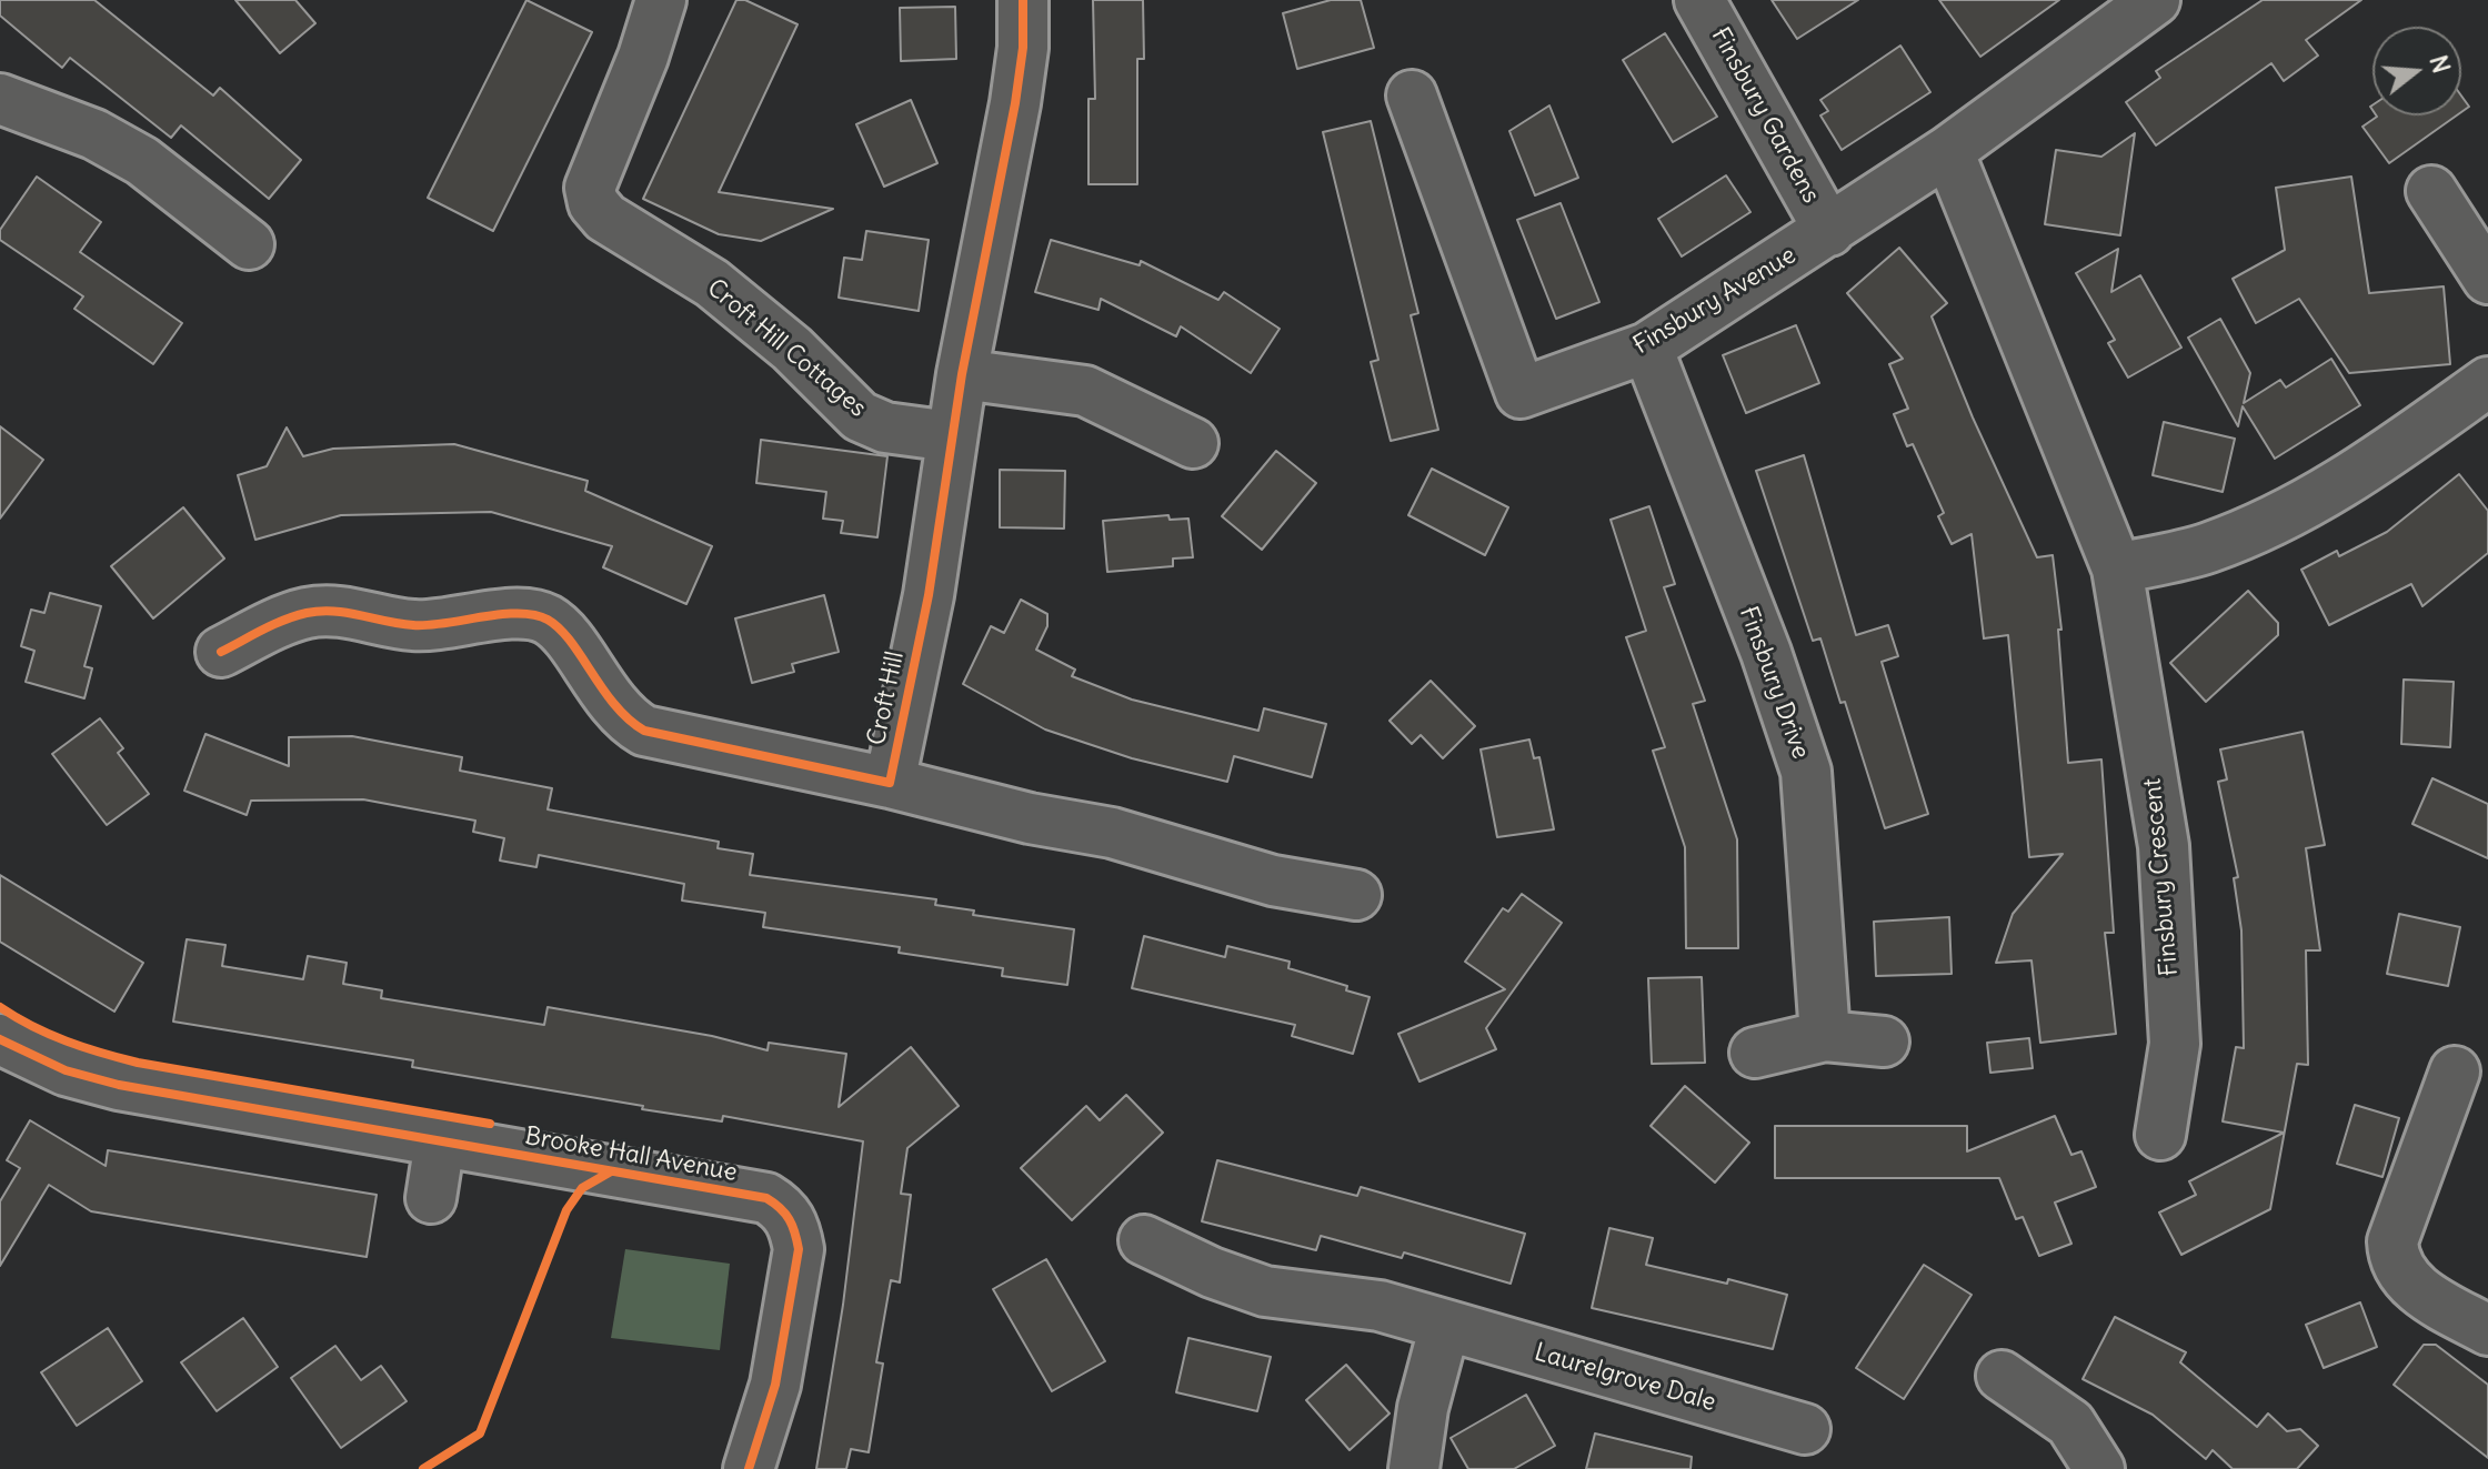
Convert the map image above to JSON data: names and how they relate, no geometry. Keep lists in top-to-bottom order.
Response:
{
  "streets": {
    "street": [
      "Finsbury Gardens",
      "Finsbury Avenue",
      "Croft Hill Cottages",
      "Finsbury Drive",
      "Croft Hill",
      "Finsbury Crescent",
      "Brooke Hall Avenue",
      "Laurelgrove Dale"
    ]
  },
  "crossings": [
    ["Finsbury Gardens", "Finsbury Avenue"],
    ["Finsbury Avenue", "Finsbury Drive"],
    ["Finsbury Avenue", "Finsbury Crescent"],
    ["Croft Hill Cottages", "Croft Hill"]
  ],
  "north": "right"
}
